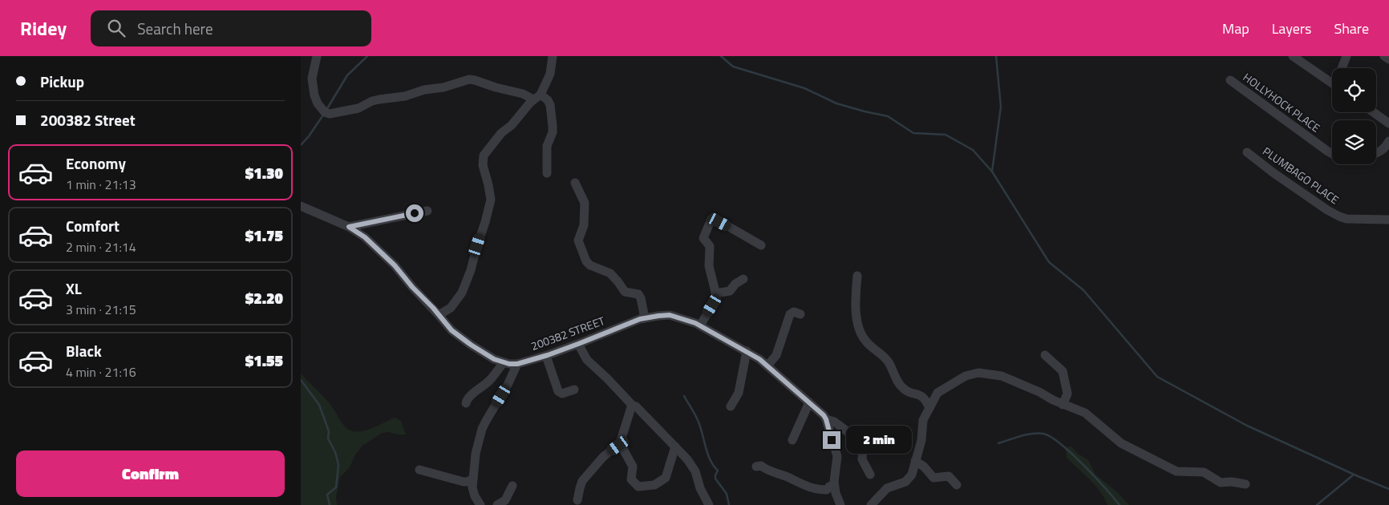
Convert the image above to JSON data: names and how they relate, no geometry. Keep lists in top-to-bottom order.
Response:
{
  "streets": {
    "street": ["HOLLYHOCK PLACE", "PLUMBAGO PLACE", "200382 STREET"]
  },
  "page": {
    "header": "Ridey",
    "search": "Search here",
    "nav": ["Map", "Layers", "Share"],
    "banner": ["Pickup", "200382 Street"],
    "list": [
      {
        "name": "Economy",
        "note": "1 min · 21:13",
        "value": "$1.30"
      },
      {
        "name": "Comfort",
        "note": "2 min · 21:14",
        "value": "$1.75"
      },
      {
        "name": "XL",
        "note": "3 min · 21:15",
        "value": "$2.20"
      },
      {
        "name": "Black",
        "note": "4 min · 21:16",
        "value": "$1.55"
      }
    ],
    "bubble": "2 min",
    "buttons": "Confirm"
  }
}
